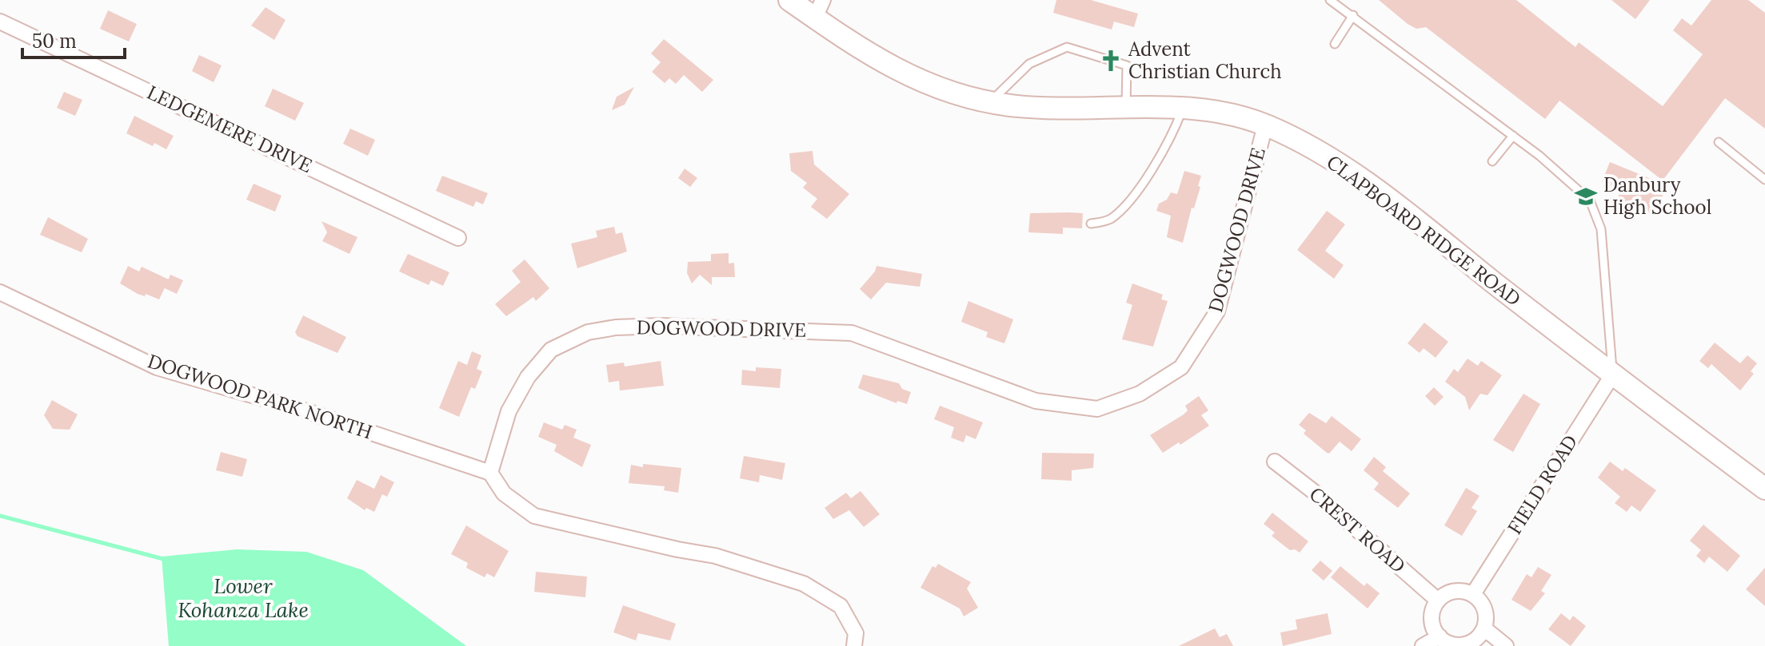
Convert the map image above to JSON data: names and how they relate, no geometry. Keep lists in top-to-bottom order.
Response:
{
  "streets": {
    "main road": ["CLAPBOARD RIDGE ROAD"],
    "street": [
      "LEDGEMERE DRIVE",
      "DOGWOOD DRIVE",
      "DOGWOOD PARK NORTH",
      "FIELD ROAD",
      "CREST ROAD"
    ]
  },
  "crossings": [
    ["DOGWOOD DRIVE", "CLAPBOARD RIDGE ROAD"],
    ["DOGWOOD DRIVE", "DOGWOOD PARK NORTH"],
    ["CLAPBOARD RIDGE ROAD", "FIELD ROAD"],
    ["FIELD ROAD", "CREST ROAD"]
  ],
  "water": ["Lower Kohanza Lake"],
  "places": {
    "church": ["Advent Christian Church"],
    "school or university": ["Danbury High School"]
  },
  "scale_bar": "50 m"
}
